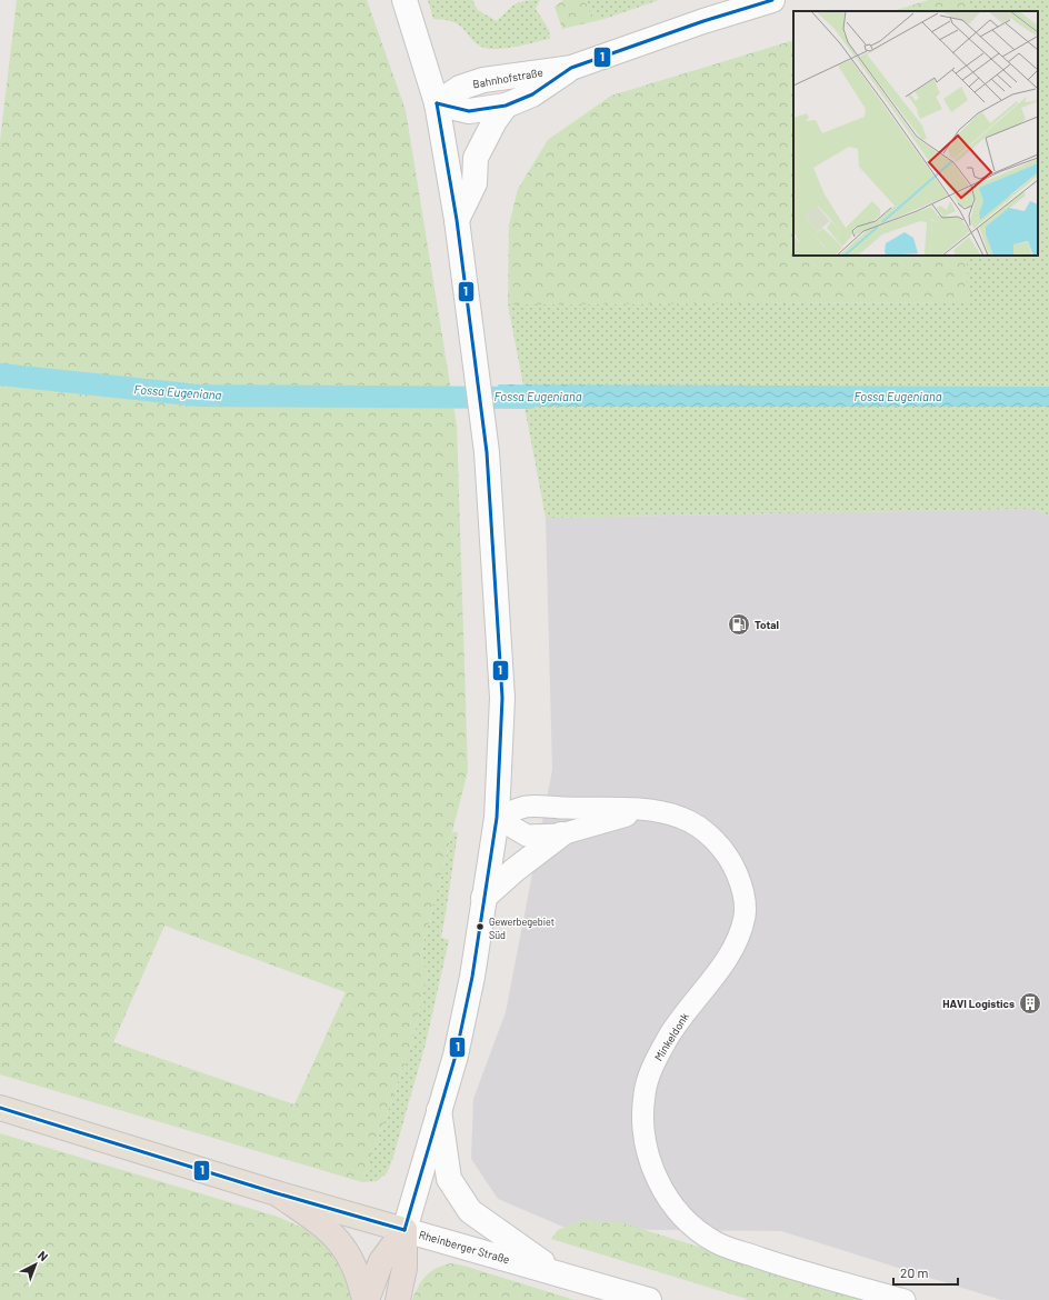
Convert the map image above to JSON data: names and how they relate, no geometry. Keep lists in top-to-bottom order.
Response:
{
  "streets": {
    "main road": ["Rheinberger Straße"],
    "street": ["Bahnhofstraße", "Minkeldonk"]
  },
  "water": ["Fossa Eugeniana"],
  "places": {
    "fuel station": ["Total"],
    "other": ["Gewerbegebiet Süd"],
    "building": ["HAVI Logistics"]
  },
  "lines": ["transit line 1"],
  "scale_bar": "20 m",
  "north": "top right"
}
